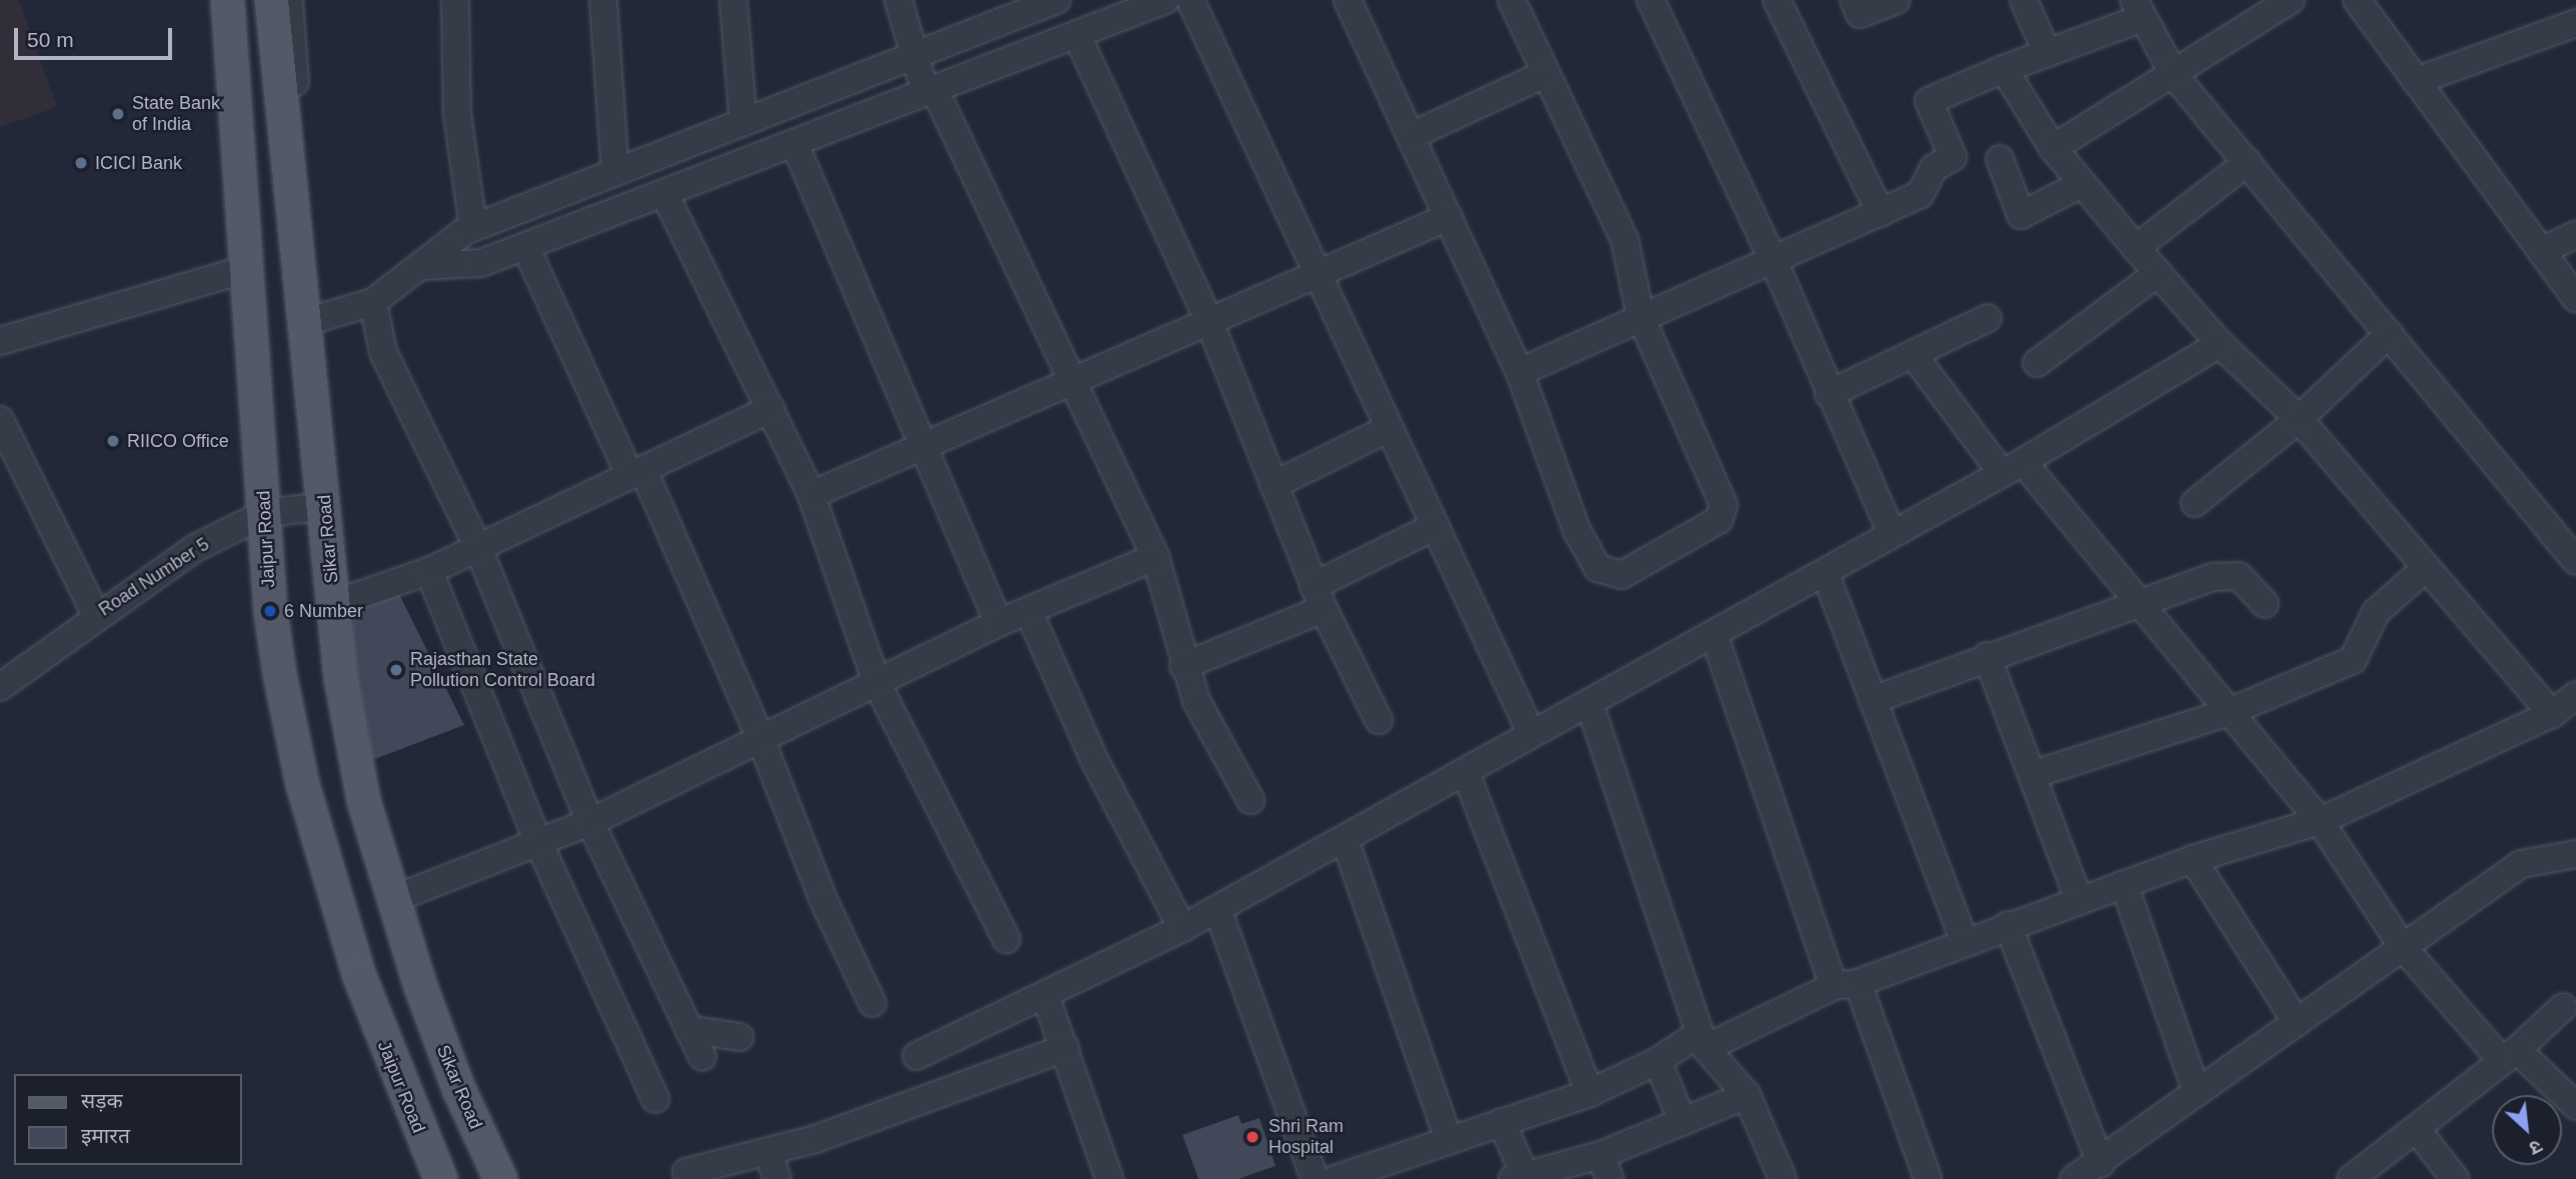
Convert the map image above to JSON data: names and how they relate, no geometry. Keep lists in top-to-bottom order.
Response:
{
  "streets": {
    "main road": ["Jaipur Road", "Sikar Road"],
    "street": ["Road Number 5"]
  },
  "crossings": [
    ["Jaipur Road", "Road Number 5"],
    ["Sikar Road", "Road Number 5"]
  ],
  "places": [
    "State Bank of India",
    "ICICI Bank",
    "RIICO Office",
    "6 Number",
    "Rajasthan State Pollution Control Board",
    "Shri Ram Hospital"
  ],
  "legend": ["सड़क", "इमारत"],
  "scale_bar": "50 m",
  "north": "bottom right"
}
